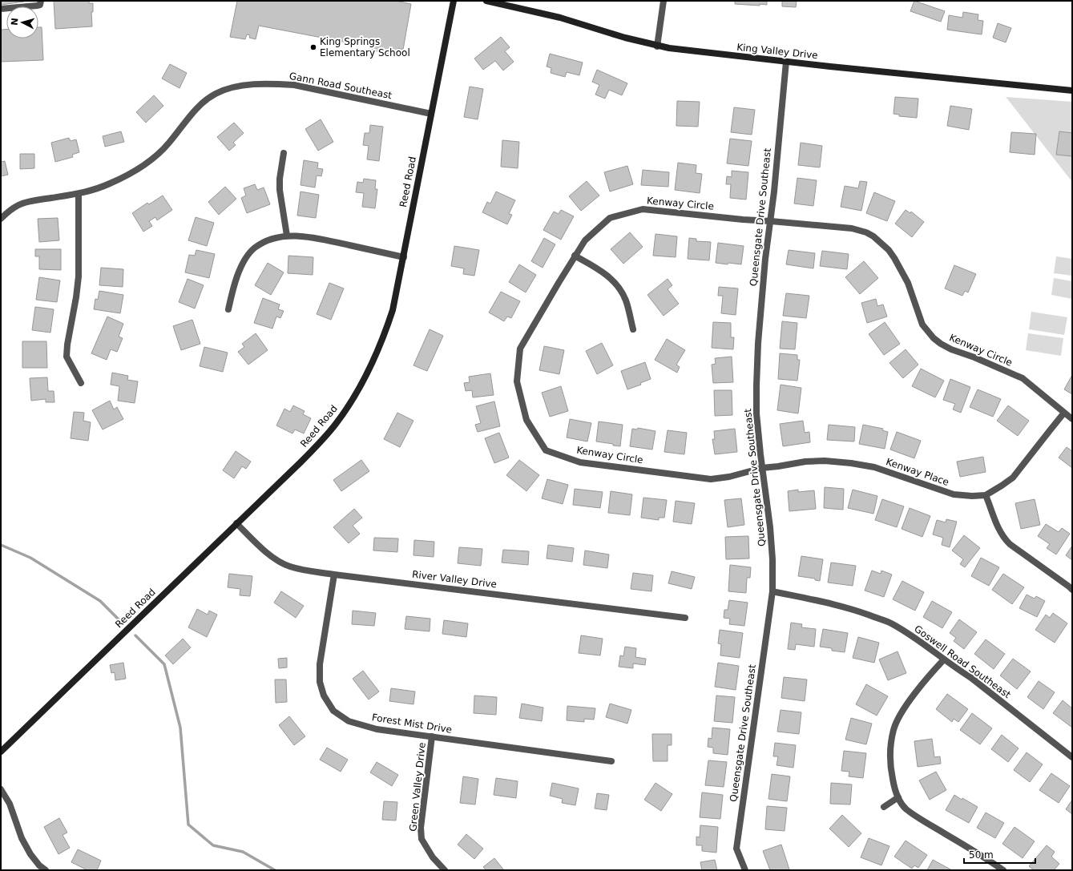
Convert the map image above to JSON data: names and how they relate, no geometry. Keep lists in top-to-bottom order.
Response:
{
  "streets": {
    "street": [
      "King Valley Drive",
      "Gann Road Southeast",
      "Reed Road",
      "Kenway Circle",
      "Queensgate Drive Southeast",
      "Kenway Place",
      "River Valley Drive",
      "Goswell Road Southeast",
      "Forest Mist Drive",
      "Green Valley Drive"
    ]
  },
  "crossings": [
    ["King Valley Drive", "Queensgate Drive Southeast"],
    ["Gann Road Southeast", "Reed Road"],
    ["Reed Road", "River Valley Drive"],
    ["Kenway Circle", "Queensgate Drive Southeast"],
    ["Kenway Circle", "Kenway Place"],
    ["Queensgate Drive Southeast", "Kenway Place"],
    ["Queensgate Drive Southeast", "Goswell Road Southeast"],
    ["River Valley Drive", "Forest Mist Drive"],
    ["Forest Mist Drive", "Green Valley Drive"]
  ],
  "places": ["King Springs Elementary School"],
  "scale_bar": "50 m",
  "north": "left"
}
